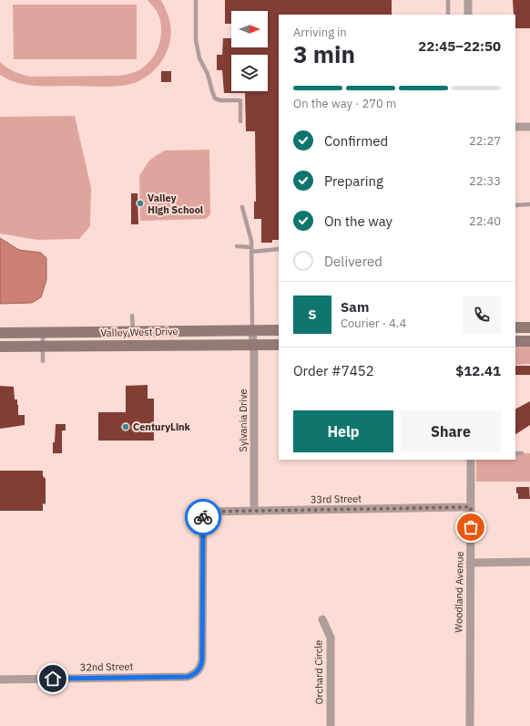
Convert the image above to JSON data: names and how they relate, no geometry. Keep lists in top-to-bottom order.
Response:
{
  "streets": {
    "main road": ["Valley West Drive"],
    "street": [
      "Sylvania Drive",
      "33rd Street",
      "Woodland Avenue",
      "32nd Street",
      "Orchard Circle"
    ]
  },
  "crossings": [
    ["Valley West Drive", "Sylvania Drive"],
    ["Sylvania Drive", "33rd Street"],
    ["33rd Street", "Woodland Avenue"],
    ["33rd Street", "32nd Street"]
  ],
  "places": ["Valley High School", "CenturyLink"],
  "north": "right",
  "page": {
    "heading": ["3 min", "Arriving in", "22:45–22:50"],
    "panel": [
      "Sam",
      "Courier · 4.4",
      "Order #7452",
      "$12.41"
    ],
    "bar": "On the way · 270 m",
    "list": [
      ["Confirmed", "22:27"],
      ["Preparing", "22:33"],
      ["On the way", "22:40"],
      "Delivered"
    ],
    "round": "S",
    "buttons": ["Help", "Share"]
  }
}
